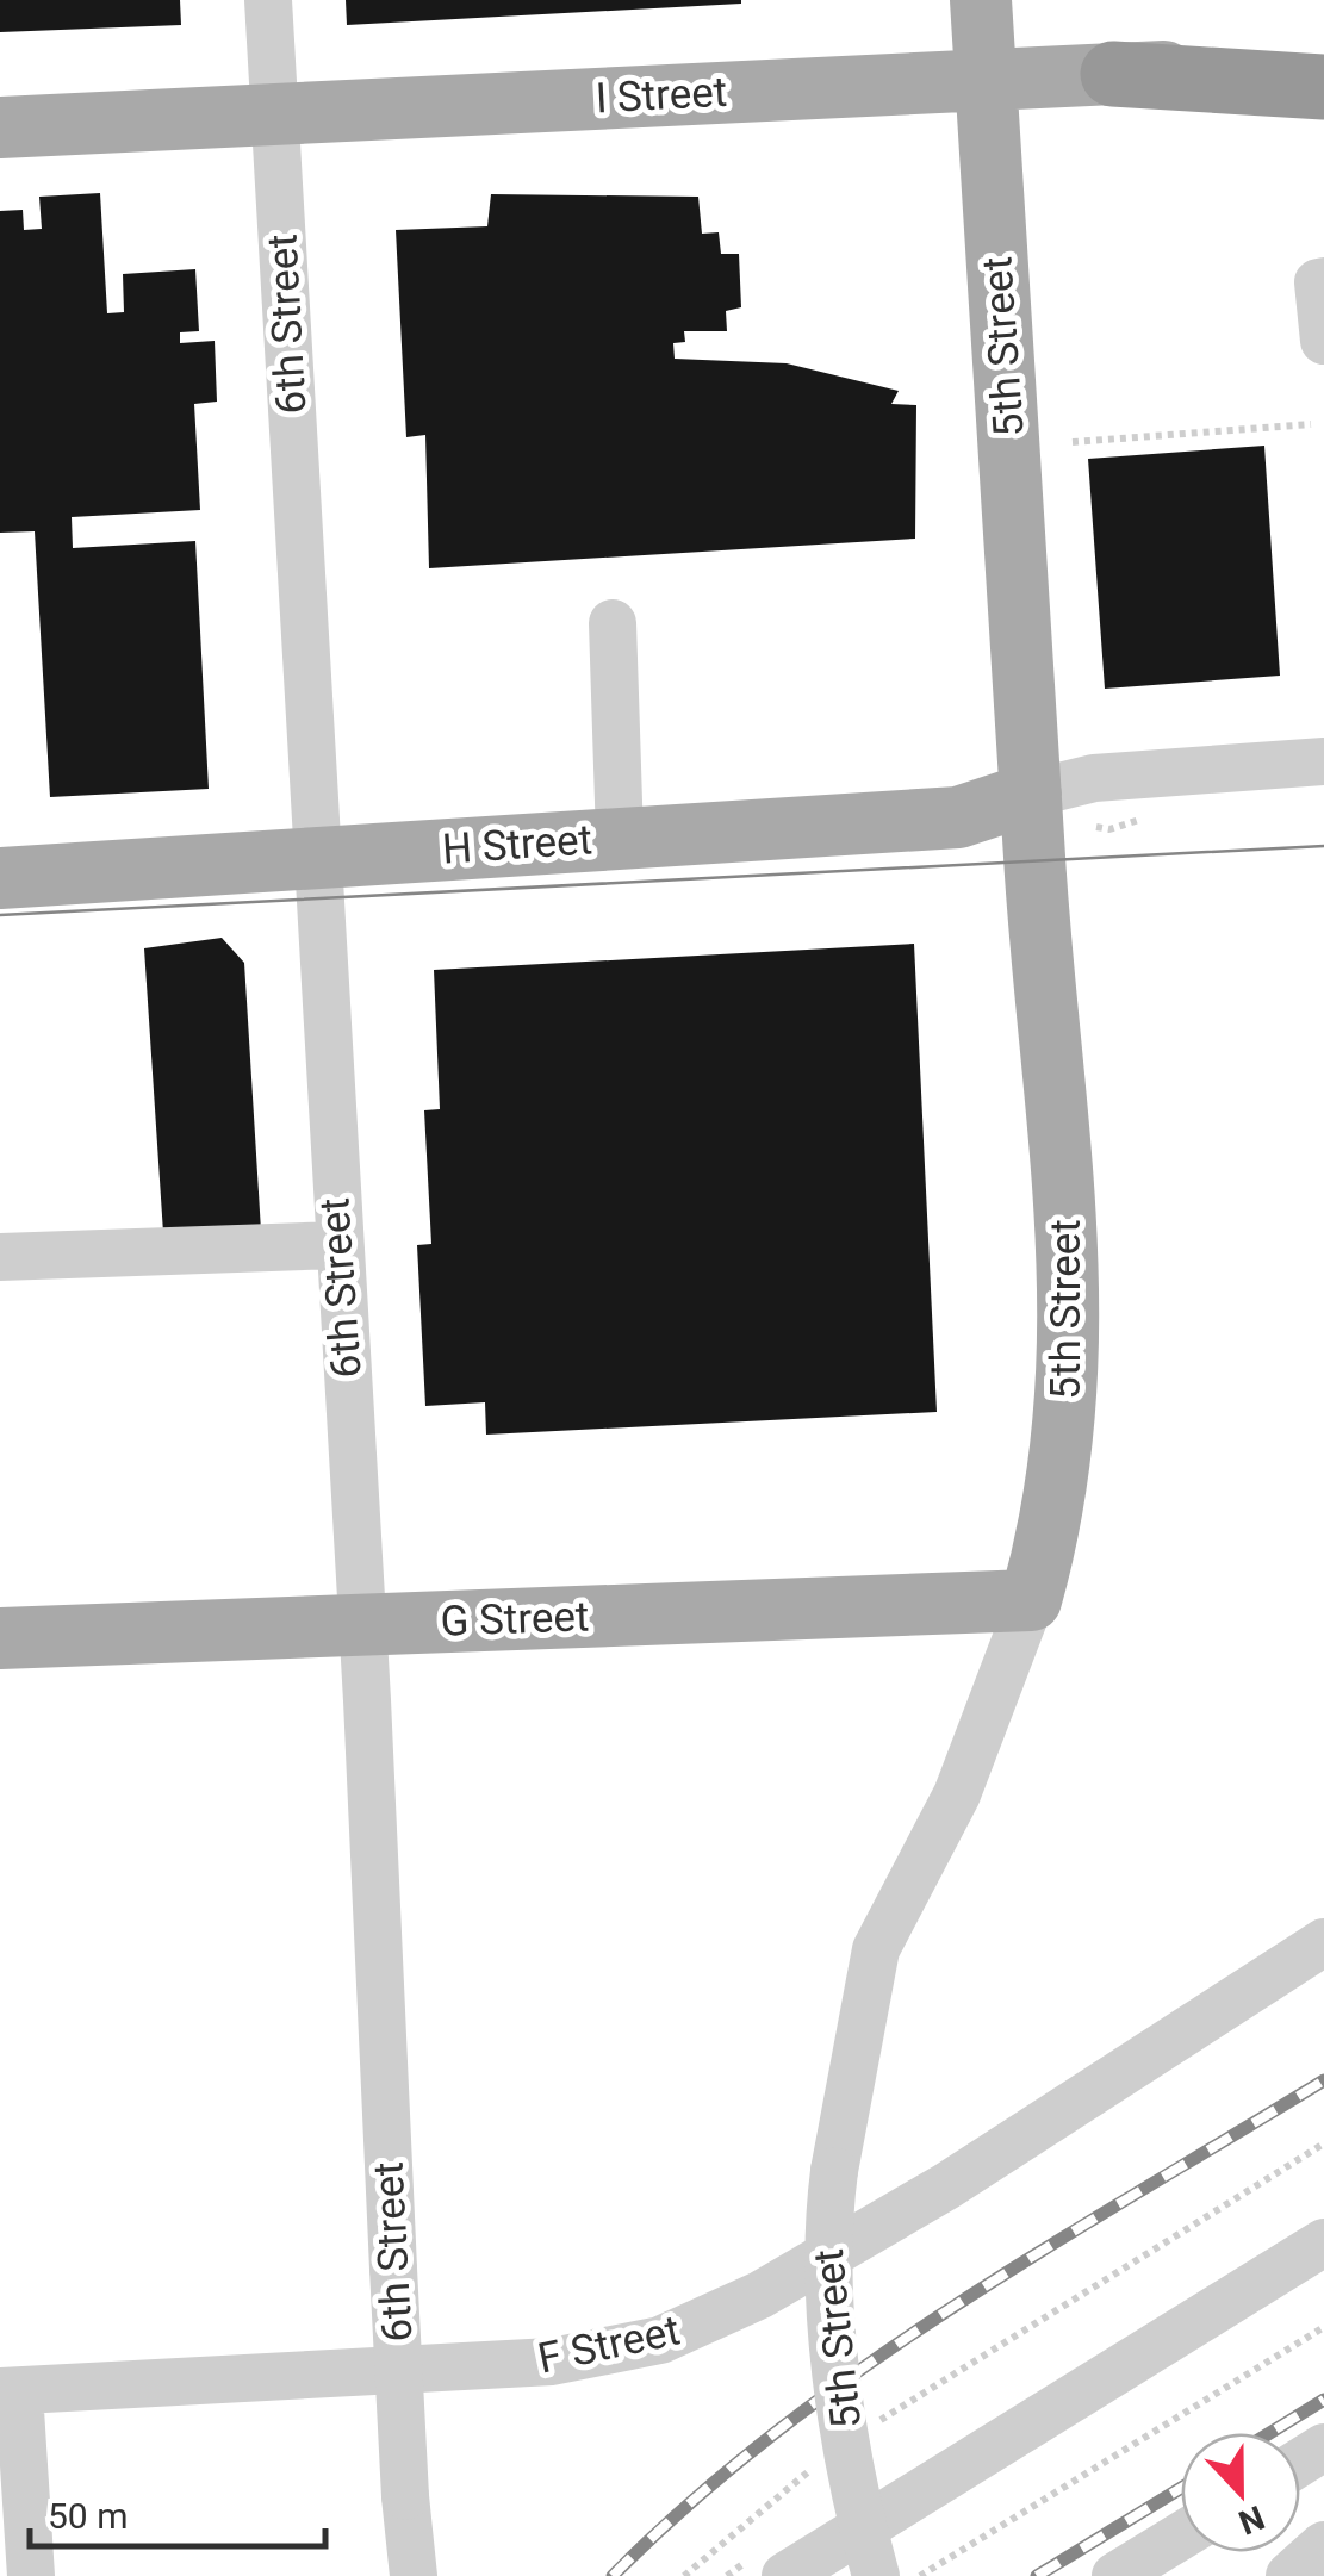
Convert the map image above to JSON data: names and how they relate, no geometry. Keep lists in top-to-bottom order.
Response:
{
  "streets": {
    "main road": [
      "I Street",
      "5th Street",
      "H Street",
      "G Street"
    ],
    "street": ["6th Street", "F Street"]
  },
  "crossings": [
    ["I Street", "6th Street"],
    ["I Street", "5th Street"],
    ["6th Street", "H Street"],
    ["6th Street", "G Street"],
    ["5th Street", "H Street"],
    ["5th Street", "G Street"]
  ],
  "scale_bar": "50 m",
  "north": "bottom"
}
